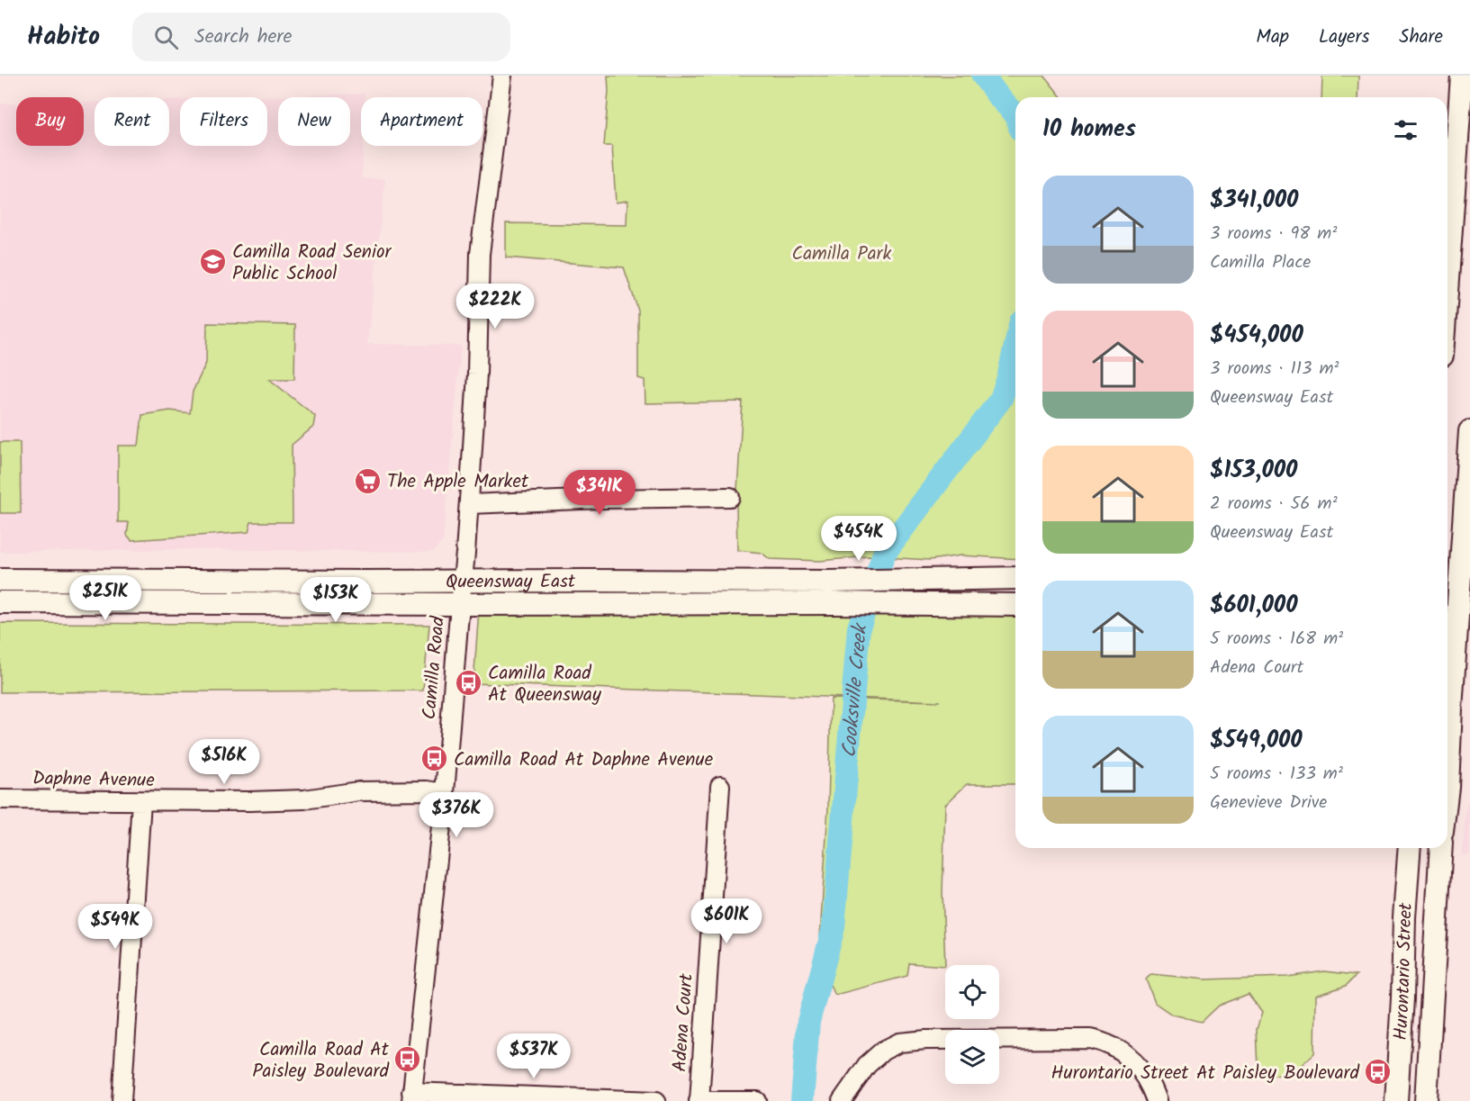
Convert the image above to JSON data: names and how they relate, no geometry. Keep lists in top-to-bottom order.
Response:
{
  "streets": {
    "main road": ["Queensway East", "Hurontario Street"],
    "street": ["Camilla Road", "Daphne Avenue", "Adena Court"]
  },
  "crossings": [
    ["Queensway East", "Camilla Road"],
    ["Camilla Road", "Daphne Avenue"]
  ],
  "water": ["Cooksville Creek"],
  "parks": ["Camilla Park"],
  "places": {
    "school or university": ["Camilla Road Senior Public School"],
    "supermarket": ["The Apple Market"],
    "bus stop": [
      "Camilla Road At Queensway",
      "Camilla Road At Daphne Avenue",
      "Camilla Road At Paisley Boulevard",
      "Hurontario Street At Paisley Boulevard"
    ]
  },
  "page": {
    "header": "Habito",
    "search": "Search here",
    "nav": ["Map", "Layers", "Share"],
    "chip": [
      "Buy",
      "Rent",
      "Filters",
      "New",
      "Apartment"
    ],
    "heading": "10 homes",
    "list": [
      {
        "name": "$341,000",
        "note": "3 rooms · 98 m² · Camilla Place"
      },
      {
        "name": "$454,000",
        "note": "3 rooms · 113 m² · Queensway East"
      },
      {
        "name": "$153,000",
        "note": "2 rooms · 56 m² · Queensway East"
      },
      {
        "name": "$601,000",
        "note": "5 rooms · 168 m² · Adena Court"
      },
      {
        "name": "$549,000",
        "note": "5 rooms · 133 m² · Genevieve Drive"
      }
    ],
    "price": [
      "$222K",
      "$341K",
      "$454K",
      "$251K",
      "$153K",
      "$516K",
      "$376K",
      "$601K",
      "$549K",
      "$537K"
    ]
  }
}
